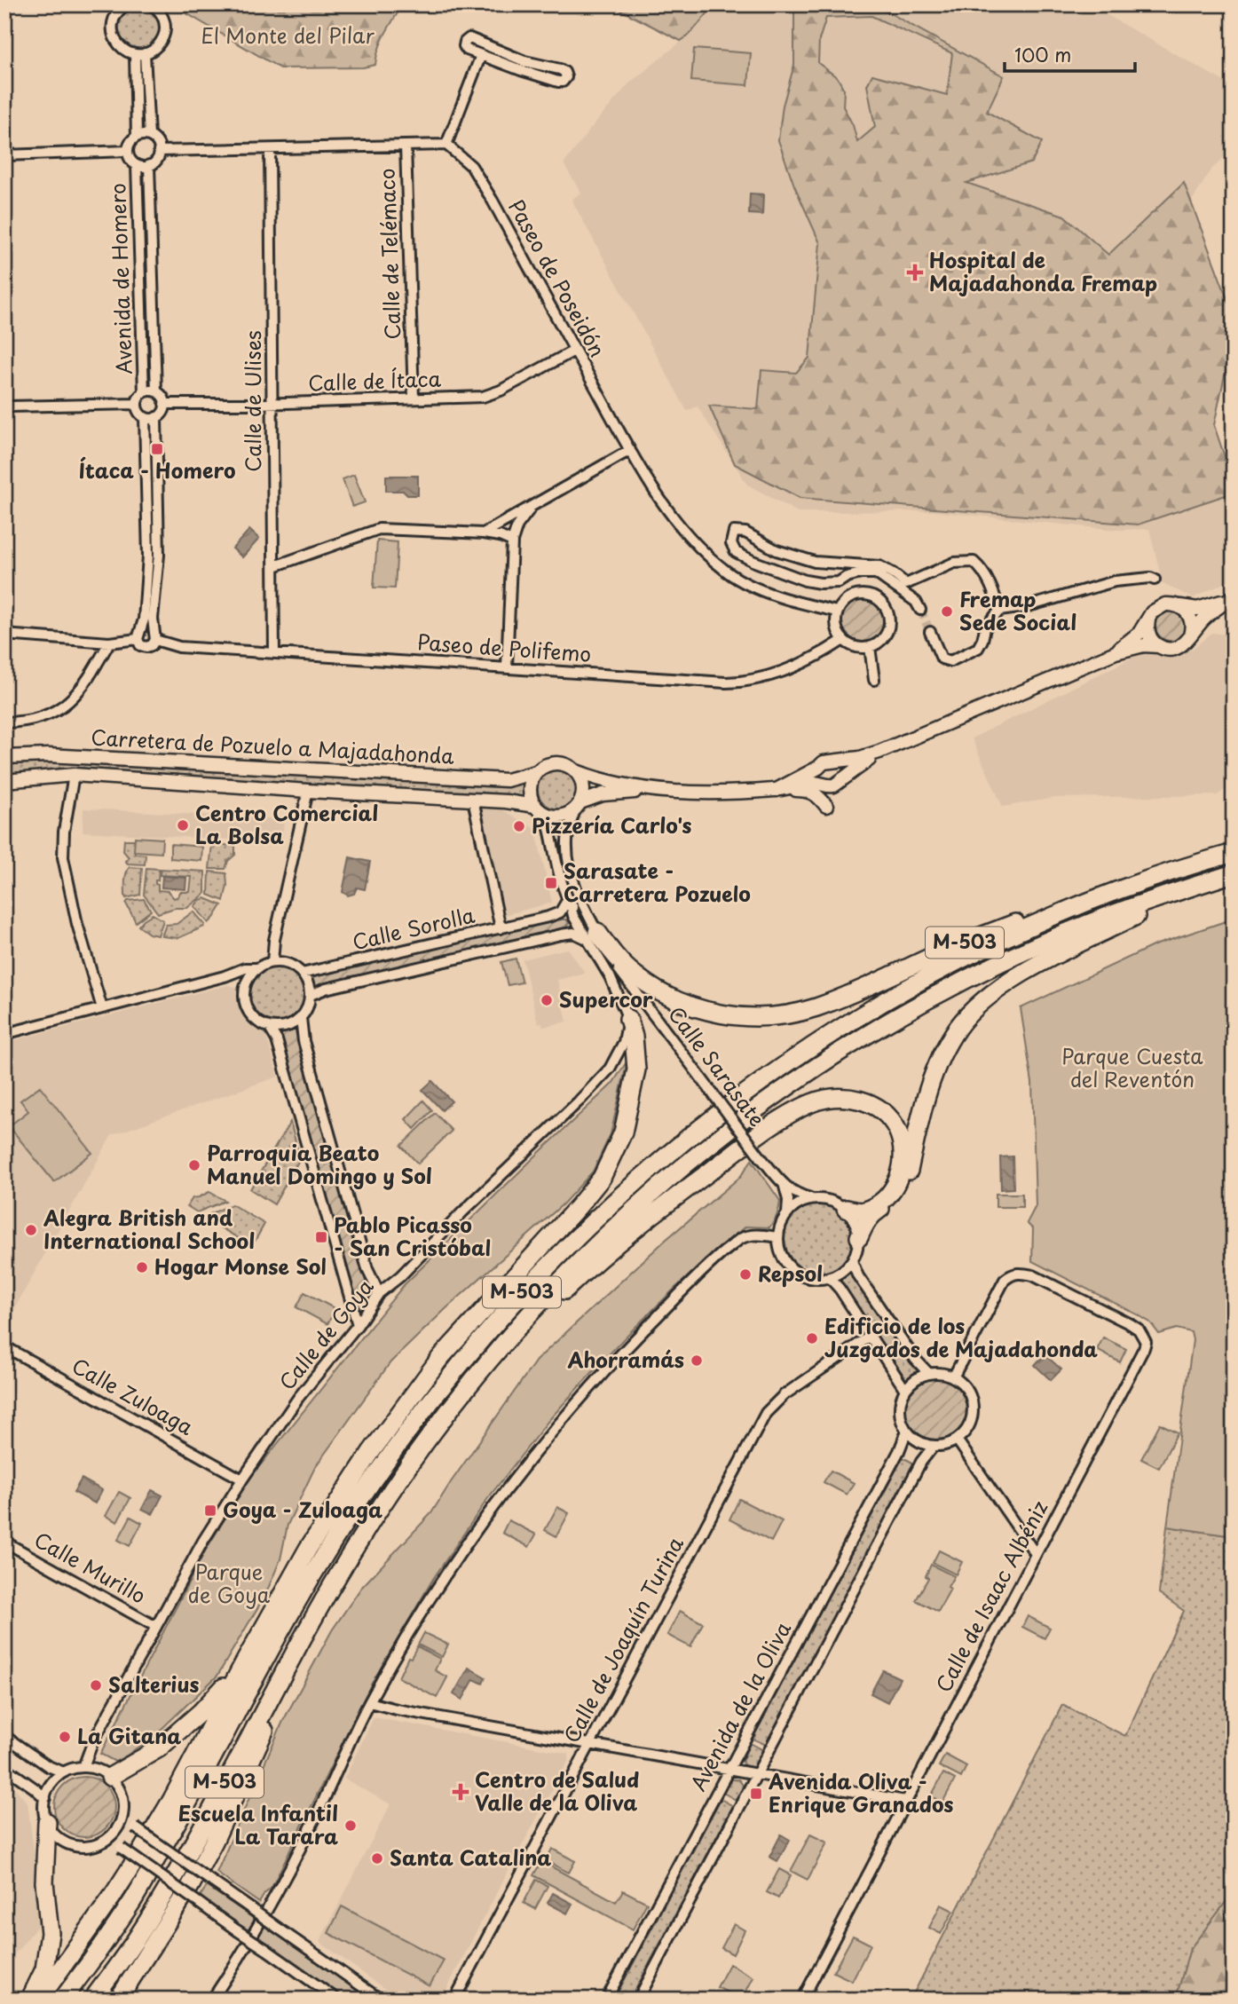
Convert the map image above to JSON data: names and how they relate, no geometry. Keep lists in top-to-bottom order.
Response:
{
  "streets": {
    "highway": ["M-503"],
    "street": [
      "Calle de Telémaco",
      "Avenida de Homero",
      "Paseo de Poseidón",
      "Calle de Ítaca",
      "Calle de Ulises",
      "Paseo de Polifemo",
      "Carretera de Pozuelo a Majadahonda",
      "Calle Sorolla",
      "Calle Sarasate",
      "Calle de Goya",
      "Calle Zuloaga",
      "Calle Murillo",
      "Calle de Isaac Albéniz",
      "Calle de Joaquín Turina",
      "Avenida de la Oliva"
    ]
  },
  "crossings": [
    ["Calle de Telémaco", "Calle de Ítaca"],
    ["Avenida de Homero", "Calle de Ítaca"],
    ["Paseo de Poseidón", "Calle de Ítaca"],
    ["Paseo de Poseidón", "Paseo de Polifemo"],
    ["Calle de Ítaca", "Calle de Ulises"],
    ["Calle de Ulises", "Paseo de Polifemo"],
    ["Carretera de Pozuelo a Majadahonda", "Calle Sarasate"],
    ["Calle Sorolla", "M-503"],
    ["Calle Sorolla", "Calle Sarasate"],
    ["M-503", "Calle Sarasate"],
    ["Calle de Goya", "Calle Zuloaga"],
    ["Calle de Goya", "Calle Murillo"],
    ["Calle de Isaac Albéniz", "Avenida de la Oliva"]
  ],
  "parks": ["El Monte del Pilar", "Parque Cuesta del Reventón", "Parque de Goya"],
  "places": {
    "health": ["Hospital de Majadahonda Fremap", "Centro de Salud Valle de la Oliva"],
    "transit": [
      "Ítaca - Homero",
      "Sarasate - Carretera Pozuelo",
      "Pablo Picasso - San Cristóbal",
      "Goya - Zuloaga",
      "Avenida Oliva - Enrique Granados"
    ],
    "other": [
      "Fremap Sede Social",
      "Centro Comercial La Bolsa",
      "Pizzería Carlo's",
      "Supercor",
      "Parroquia Beato Manuel Domingo y Sol",
      "Alegra British and International School",
      "Hogar Monse Sol",
      "Repsol",
      "Edificio de los Juzgados de Majadahonda",
      "Ahorramás",
      "Salterius",
      "La Gitana",
      "Escuela Infantil La Tarara",
      "Santa Catalina"
    ]
  },
  "scale_bar": "100 m"
}
